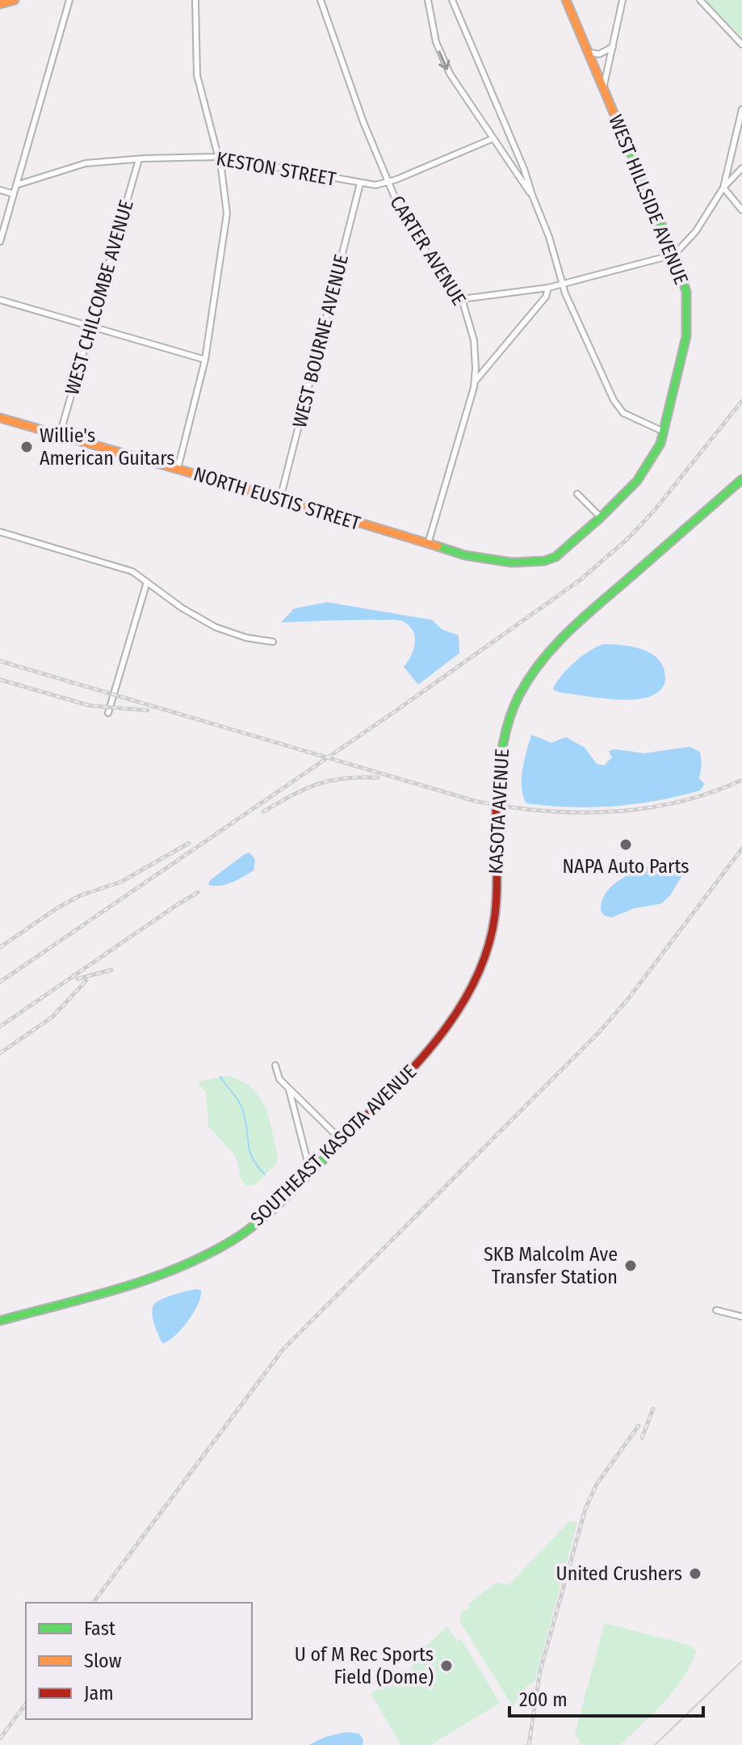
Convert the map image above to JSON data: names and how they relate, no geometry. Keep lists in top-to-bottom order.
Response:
{
  "streets": {
    "street": [
      "KESTON STREET",
      "WEST HILLSIDE AVENUE",
      "CARTER AVENUE",
      "WEST CHILCOMBE AVENUE",
      "WEST BOURNE AVENUE",
      "NORTH EUSTIS STREET",
      "KASOTA AVENUE",
      "SOUTHEAST KASOTA AVENUE"
    ]
  },
  "crossings": [
    ["KESTON STREET", "CARTER AVENUE"],
    ["KESTON STREET", "WEST CHILCOMBE AVENUE"],
    ["KESTON STREET", "WEST BOURNE AVENUE"],
    ["WEST HILLSIDE AVENUE", "NORTH EUSTIS STREET"],
    ["CARTER AVENUE", "NORTH EUSTIS STREET"],
    ["WEST CHILCOMBE AVENUE", "NORTH EUSTIS STREET"],
    ["WEST BOURNE AVENUE", "NORTH EUSTIS STREET"],
    ["KASOTA AVENUE", "SOUTHEAST KASOTA AVENUE"]
  ],
  "places": [
    "Willie's American Guitars",
    "NAPA Auto Parts",
    "SKB Malcolm Ave Transfer Station",
    "United Crushers",
    "U of M Rec Sports Field (Dome)"
  ],
  "legend": ["Fast", "Slow", "Jam"],
  "scale_bar": "200 m"
}
